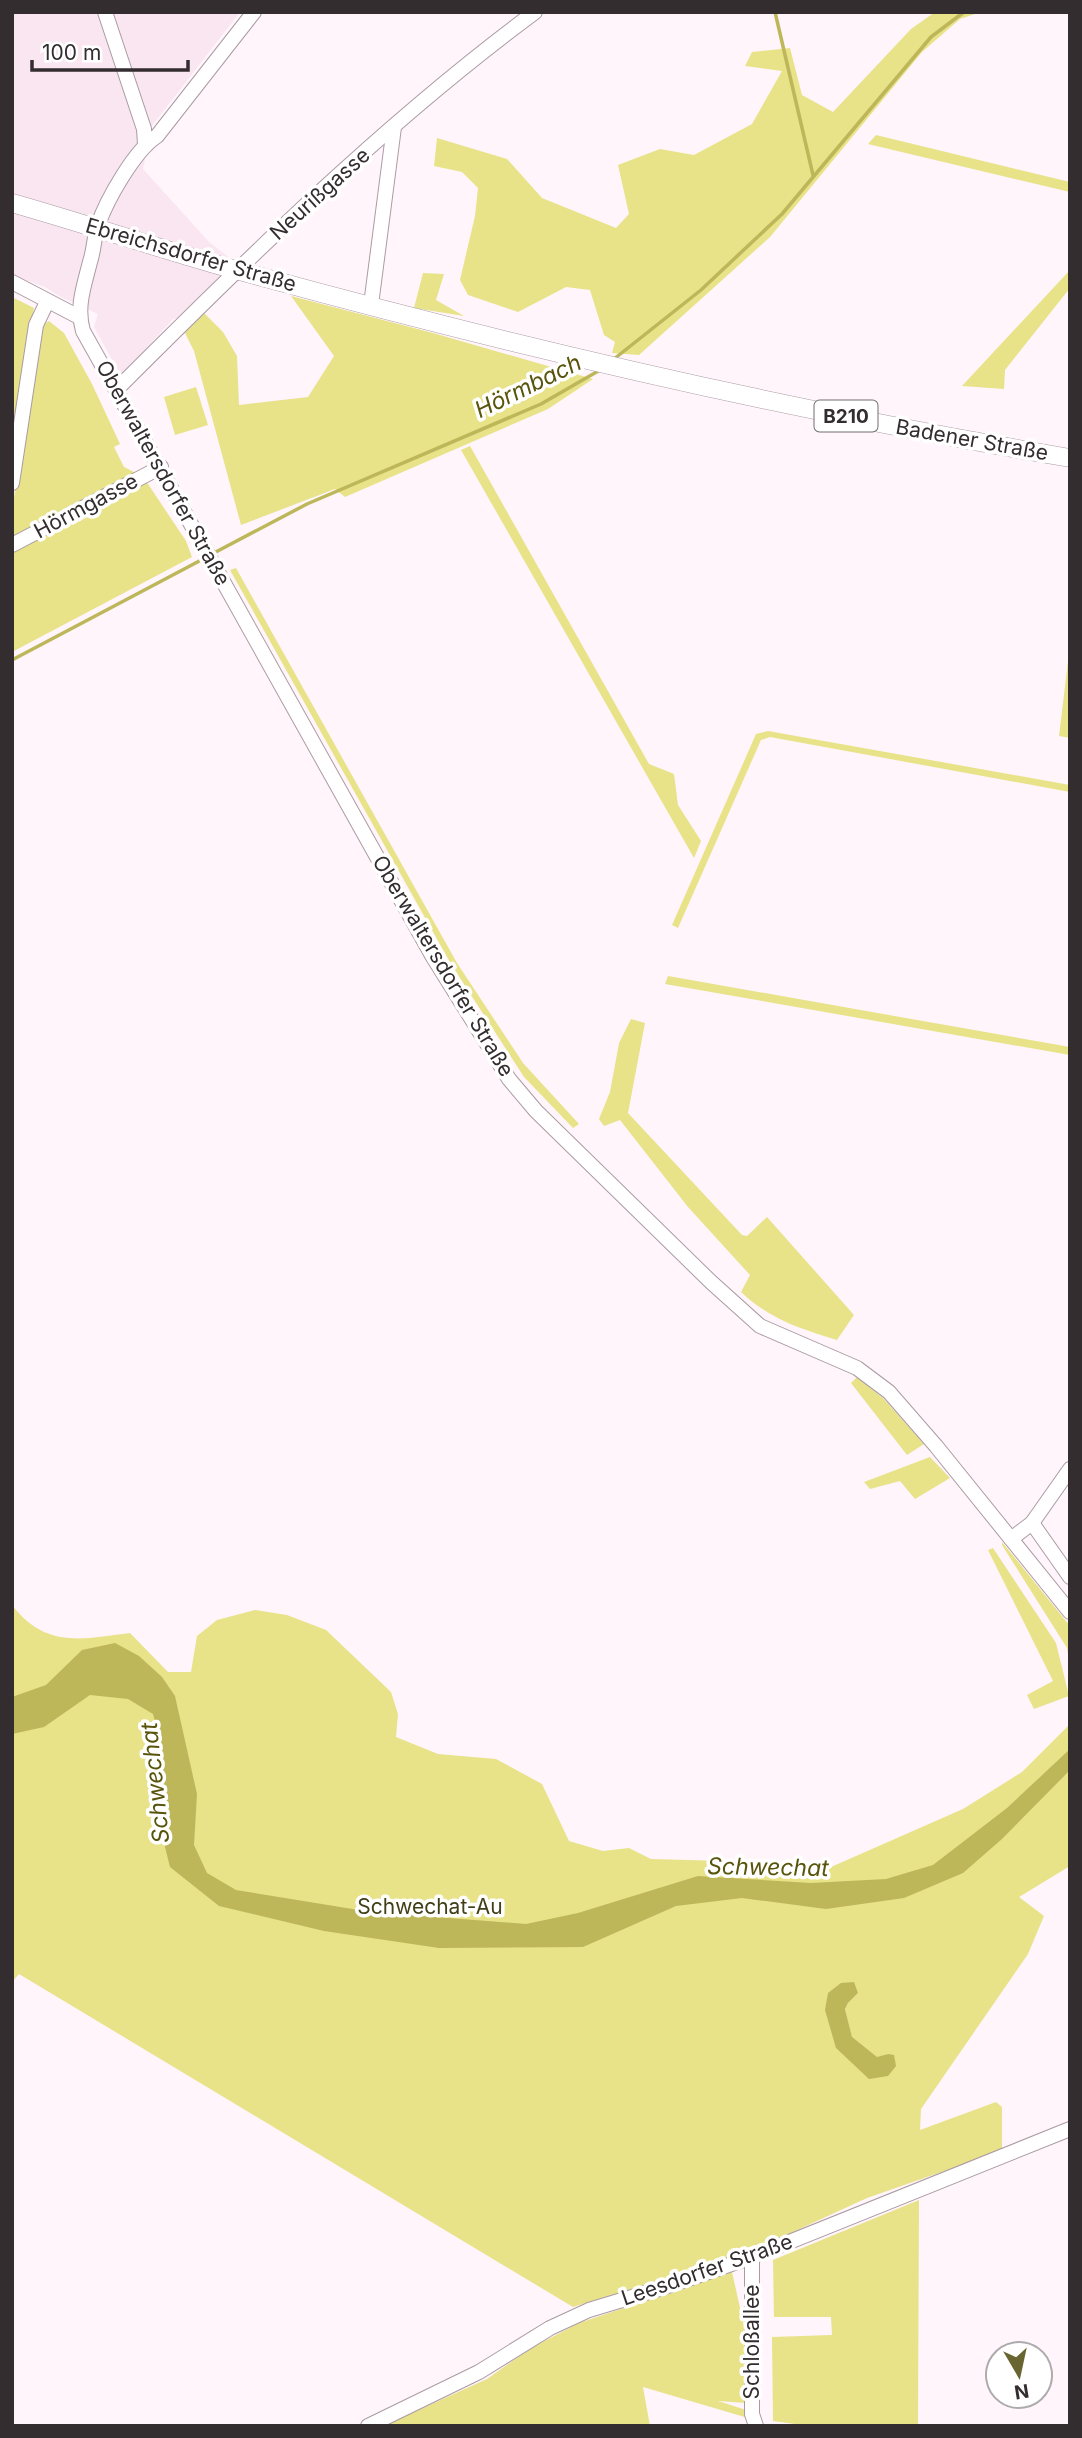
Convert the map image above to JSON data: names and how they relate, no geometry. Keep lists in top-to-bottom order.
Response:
{
  "streets": {
    "main road": ["Ebreichsdorfer Straße", "B210", "Badener Straße"],
    "street": [
      "Neurißgasse",
      "Oberwaltersdorfer Straße",
      "Hörmgasse",
      "Leesdorfer Straße",
      "Schloßallee"
    ]
  },
  "crossings": [
    ["Neurißgasse", "Ebreichsdorfer Straße"],
    ["Neurißgasse", "Oberwaltersdorfer Straße"],
    ["Ebreichsdorfer Straße", "Badener Straße"],
    ["Oberwaltersdorfer Straße", "Hörmgasse"],
    ["Leesdorfer Straße", "Schloßallee"]
  ],
  "water": ["Hörmbach", "Schwechat"],
  "parks": ["Schwechat-Au"],
  "scale_bar": "100 m",
  "north": "bottom"
}
